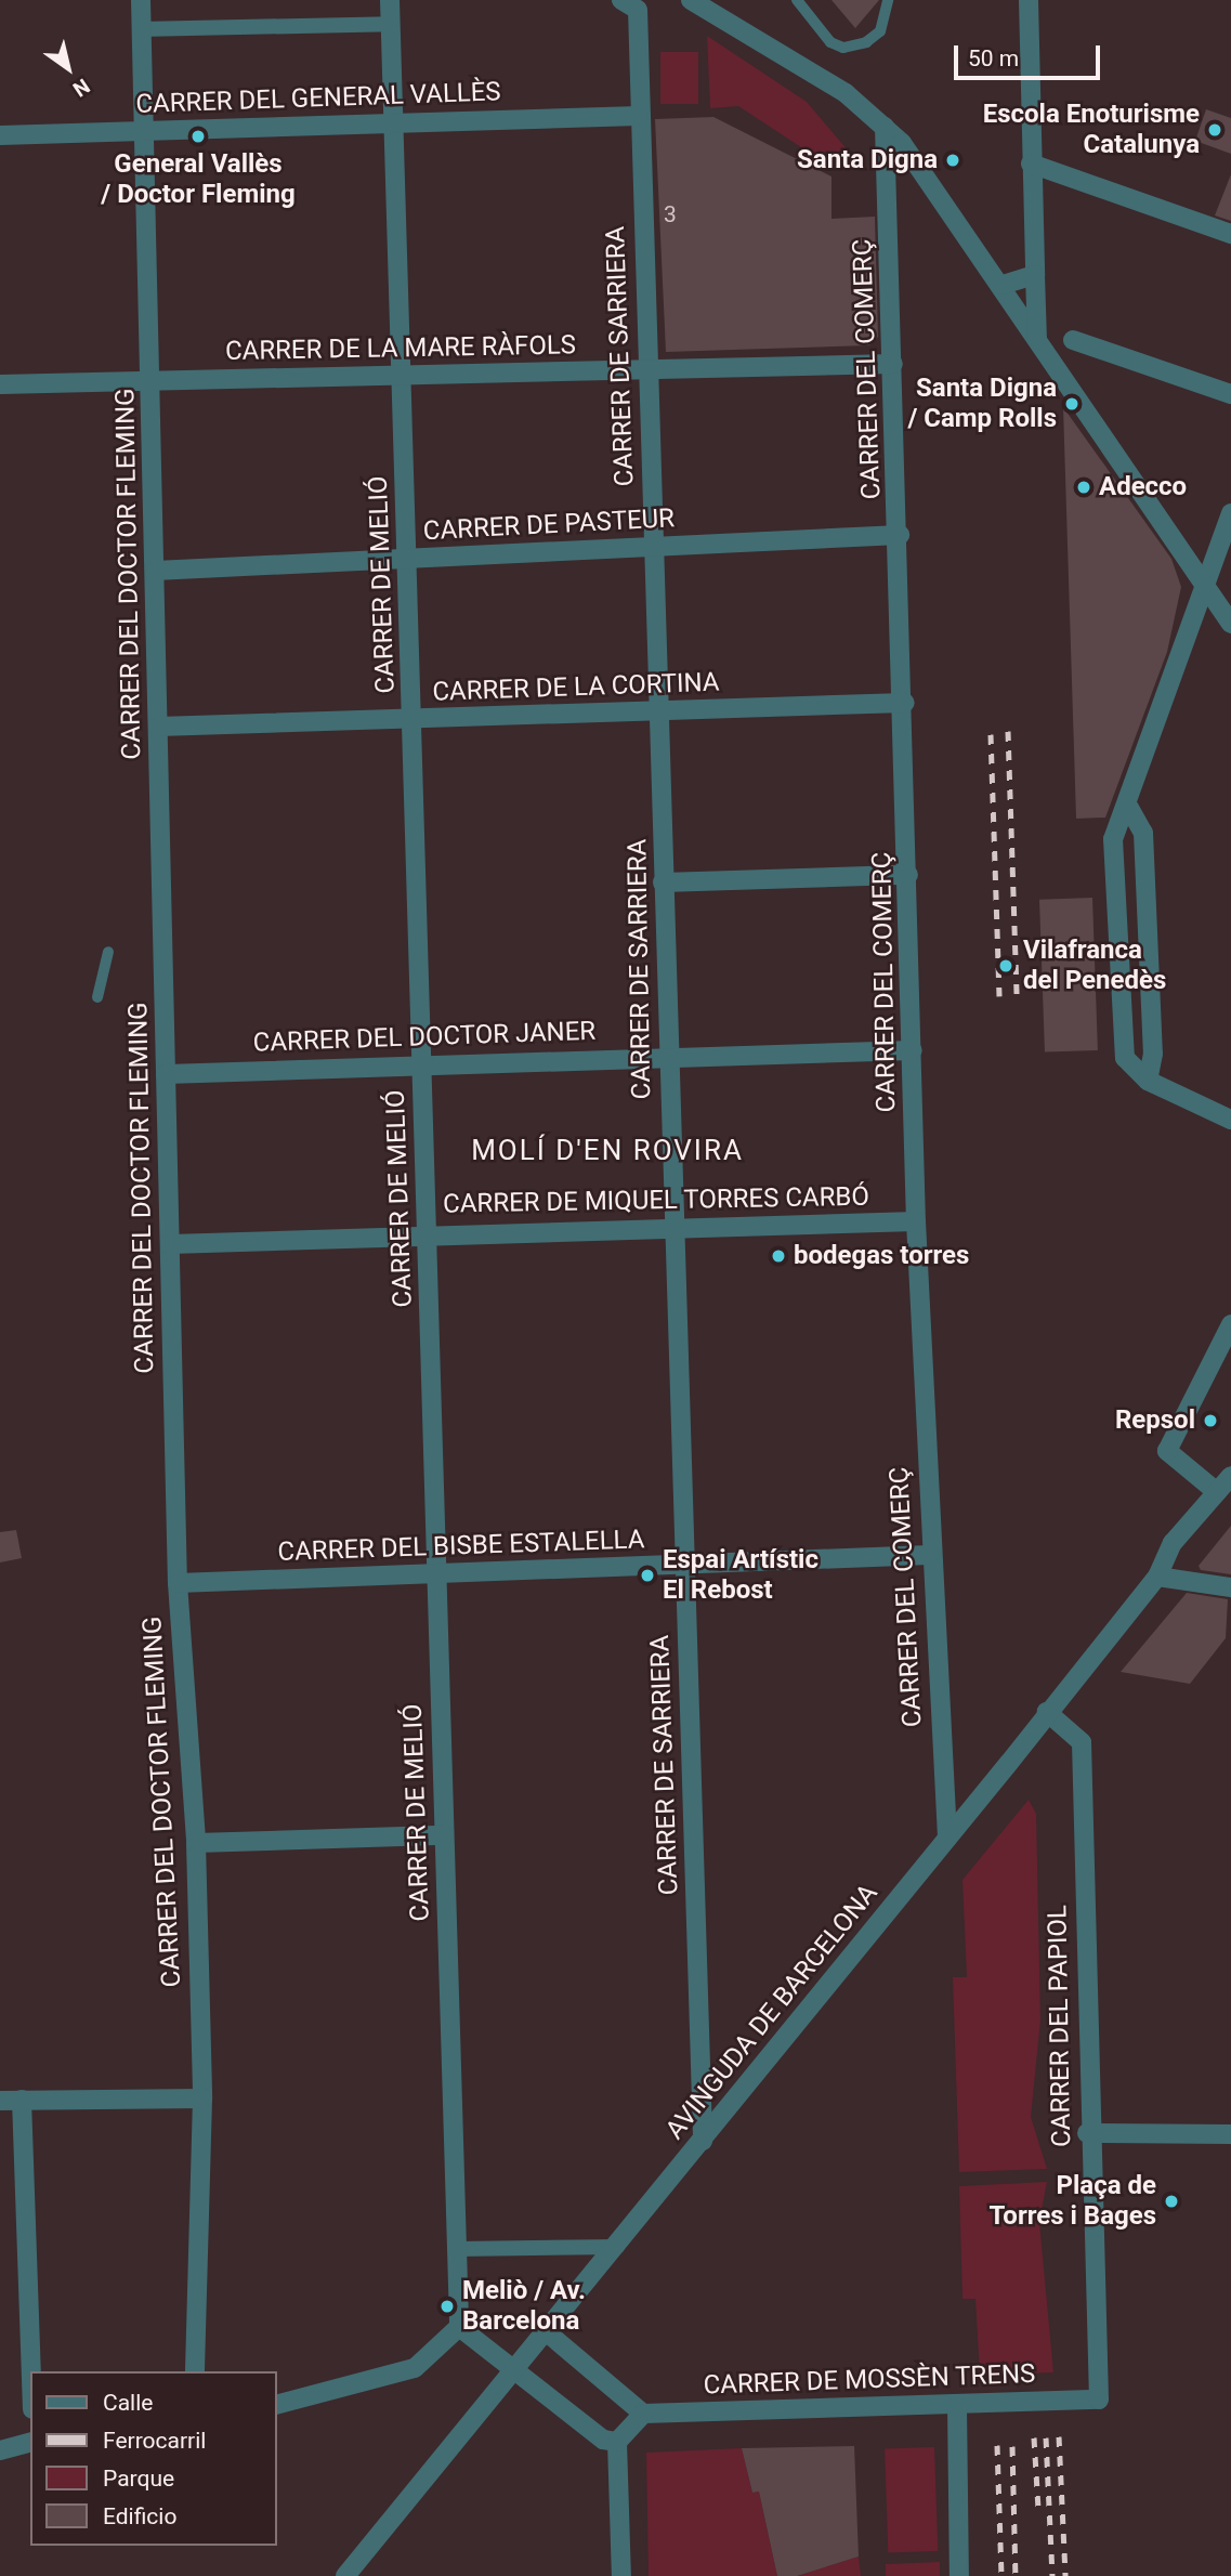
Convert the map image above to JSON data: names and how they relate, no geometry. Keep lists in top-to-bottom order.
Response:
{
  "streets": {
    "street": [
      "CARRER DEL GENERAL VALLÈS",
      "CARRER DE LA MARE RÀFOLS",
      "CARRER DE SARRIERA",
      "CARRER DEL COMERÇ",
      "CARRER DE PASTEUR",
      "CARRER DEL DOCTOR FLEMING",
      "CARRER DE MELIÓ",
      "CARRER DE LA CORTINA",
      "CARRER DEL DOCTOR JANER",
      "CARRER DE MIQUEL TORRES CARBÓ",
      "CARRER DEL BISBE ESTALELLA",
      "AVINGUDA DE BARCELONA",
      "CARRER DEL PAPIOL",
      "CARRER DE MOSSÈN TRENS"
    ]
  },
  "crossings": [
    ["CARRER DEL GENERAL VALLÈS", "CARRER DE SARRIERA"],
    ["CARRER DEL GENERAL VALLÈS", "CARRER DEL DOCTOR FLEMING"],
    ["CARRER DEL GENERAL VALLÈS", "CARRER DE MELIÓ"],
    ["CARRER DE LA MARE RÀFOLS", "CARRER DE SARRIERA"],
    ["CARRER DE LA MARE RÀFOLS", "CARRER DEL COMERÇ"],
    ["CARRER DE LA MARE RÀFOLS", "CARRER DEL DOCTOR FLEMING"],
    ["CARRER DE LA MARE RÀFOLS", "CARRER DE MELIÓ"],
    ["CARRER DE SARRIERA", "CARRER DE PASTEUR"],
    ["CARRER DE SARRIERA", "CARRER DE LA CORTINA"],
    ["CARRER DE SARRIERA", "CARRER DEL DOCTOR JANER"],
    ["CARRER DE SARRIERA", "CARRER DE MIQUEL TORRES CARBÓ"],
    ["CARRER DE SARRIERA", "CARRER DEL BISBE ESTALELLA"],
    ["CARRER DE SARRIERA", "AVINGUDA DE BARCELONA"],
    ["CARRER DEL COMERÇ", "CARRER DE PASTEUR"],
    ["CARRER DEL COMERÇ", "CARRER DE LA CORTINA"],
    ["CARRER DEL COMERÇ", "CARRER DEL DOCTOR JANER"],
    ["CARRER DEL COMERÇ", "CARRER DE MIQUEL TORRES CARBÓ"],
    ["CARRER DEL COMERÇ", "CARRER DEL BISBE ESTALELLA"],
    ["CARRER DEL COMERÇ", "AVINGUDA DE BARCELONA"],
    ["CARRER DE PASTEUR", "CARRER DEL DOCTOR FLEMING"],
    ["CARRER DE PASTEUR", "CARRER DE MELIÓ"],
    ["CARRER DEL DOCTOR FLEMING", "CARRER DE LA CORTINA"],
    ["CARRER DEL DOCTOR FLEMING", "CARRER DEL DOCTOR JANER"],
    ["CARRER DEL DOCTOR FLEMING", "CARRER DE MIQUEL TORRES CARBÓ"],
    ["CARRER DEL DOCTOR FLEMING", "CARRER DEL BISBE ESTALELLA"],
    ["CARRER DE MELIÓ", "CARRER DE LA CORTINA"],
    ["CARRER DE MELIÓ", "CARRER DEL DOCTOR JANER"],
    ["CARRER DE MELIÓ", "CARRER DE MIQUEL TORRES CARBÓ"],
    ["CARRER DE MELIÓ", "CARRER DEL BISBE ESTALELLA"],
    ["AVINGUDA DE BARCELONA", "CARRER DEL PAPIOL"],
    ["CARRER DEL PAPIOL", "CARRER DE MOSSÈN TRENS"]
  ],
  "districts": ["MOLÍ D'EN ROVIRA"],
  "places": [
    "Escola Enoturisme Catalunya",
    "General Vallès / Doctor Fleming",
    "Santa Digna",
    "Santa Digna / Camp Rolls",
    "Adecco",
    "Vilafranca del Penedès",
    "bodegas torres",
    "Repsol",
    "Espai Artístic El Rebost",
    "Plaça de Torres i Bages",
    "Meliò / Av. Barcelona"
  ],
  "house_numbers": ["3"],
  "legend": [
    "Calle",
    "Ferrocarril",
    "Parque",
    "Edificio"
  ],
  "scale_bar": "50 m",
  "north": "bottom right"
}
